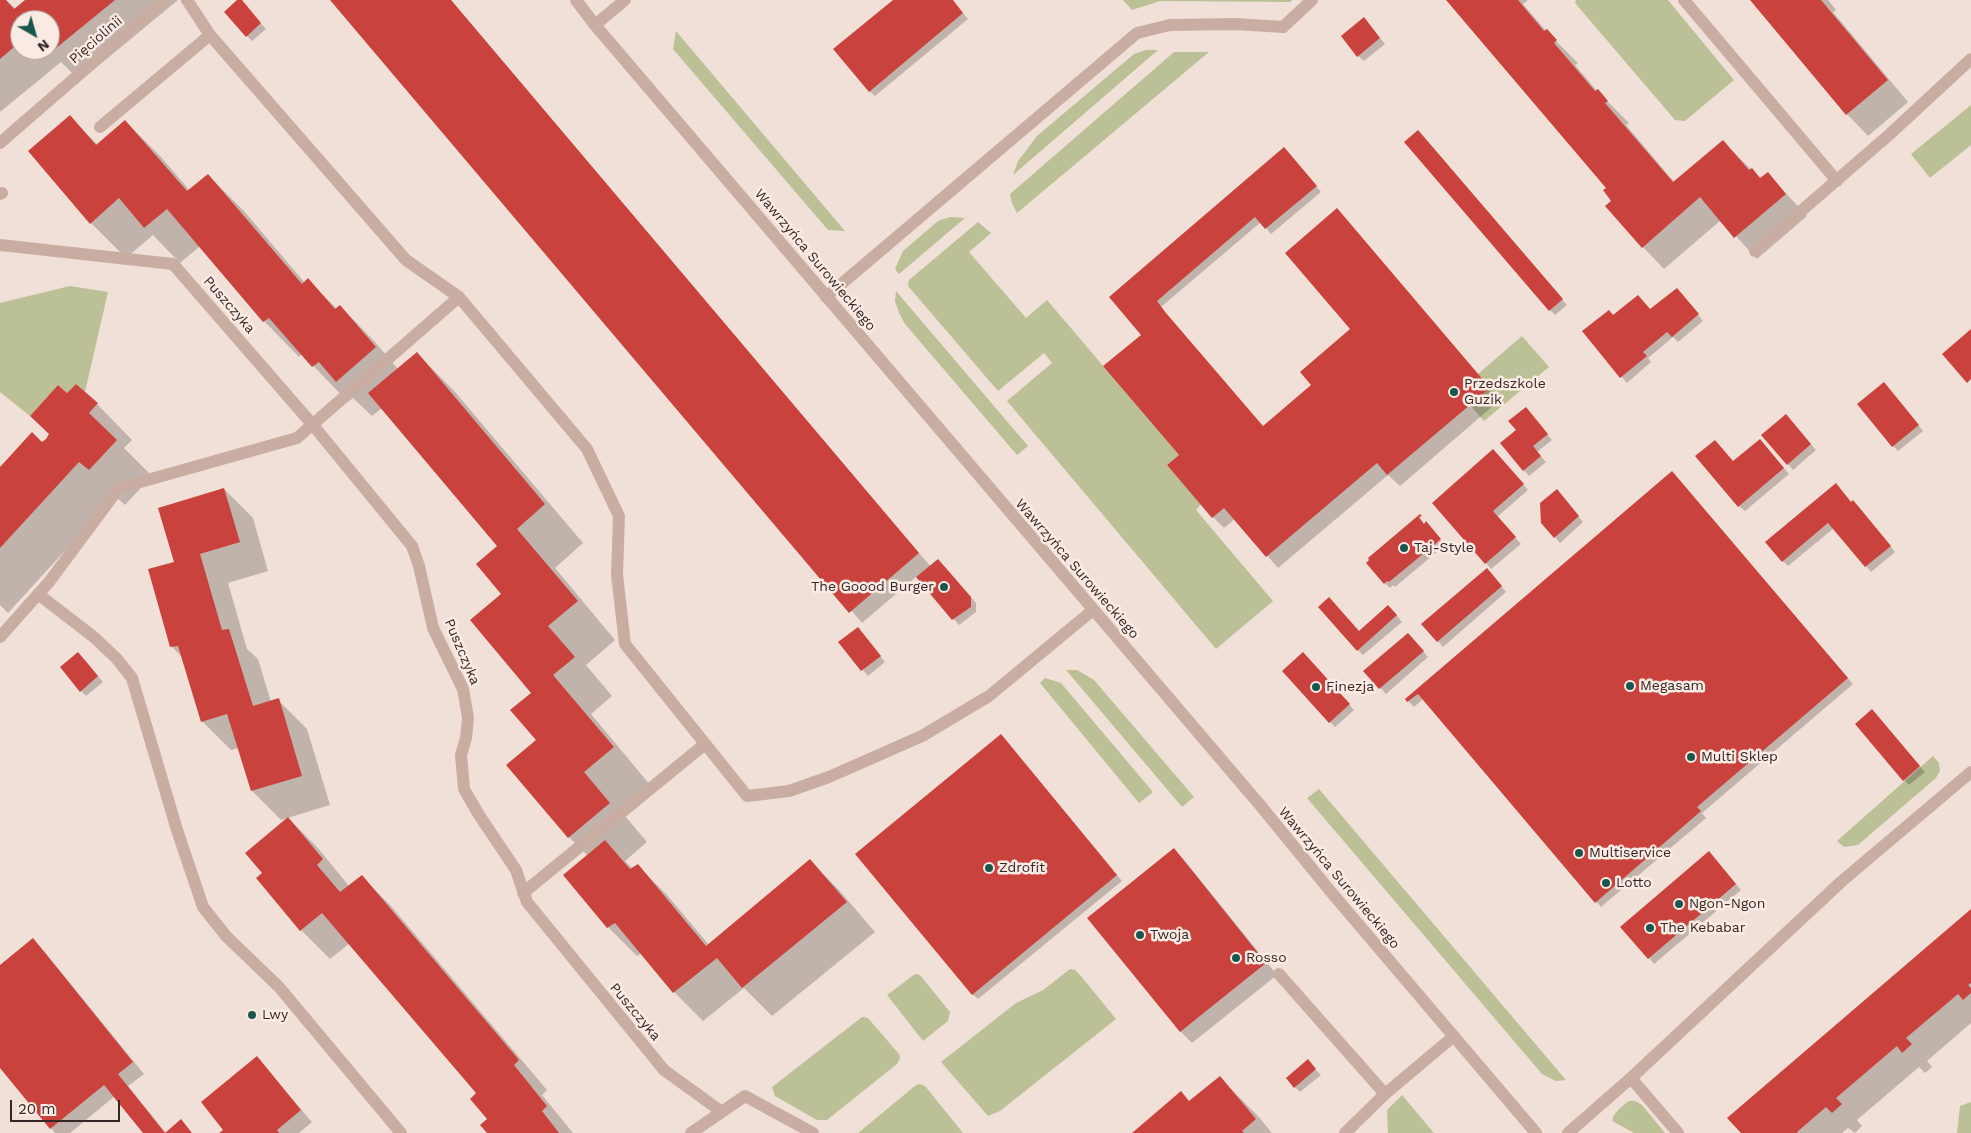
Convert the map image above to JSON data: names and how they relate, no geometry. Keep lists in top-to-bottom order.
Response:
{
  "streets": {
    "street": ["Pięciolinii", "Wawrzyńca Surowieckiego", "Puszczyka"]
  },
  "places": [
    "Przedszkole Guzik",
    "Taj-Style",
    "The Goood Burger",
    "Megasam",
    "Finezja",
    "Multi Sklep",
    "Multiservice",
    "Zdrofit",
    "Lotto",
    "Ngon-Ngon",
    "The Kebabar",
    "Twoja",
    "Rosso",
    "Lwy"
  ],
  "scale_bar": "20 m",
  "north": "bottom right"
}
